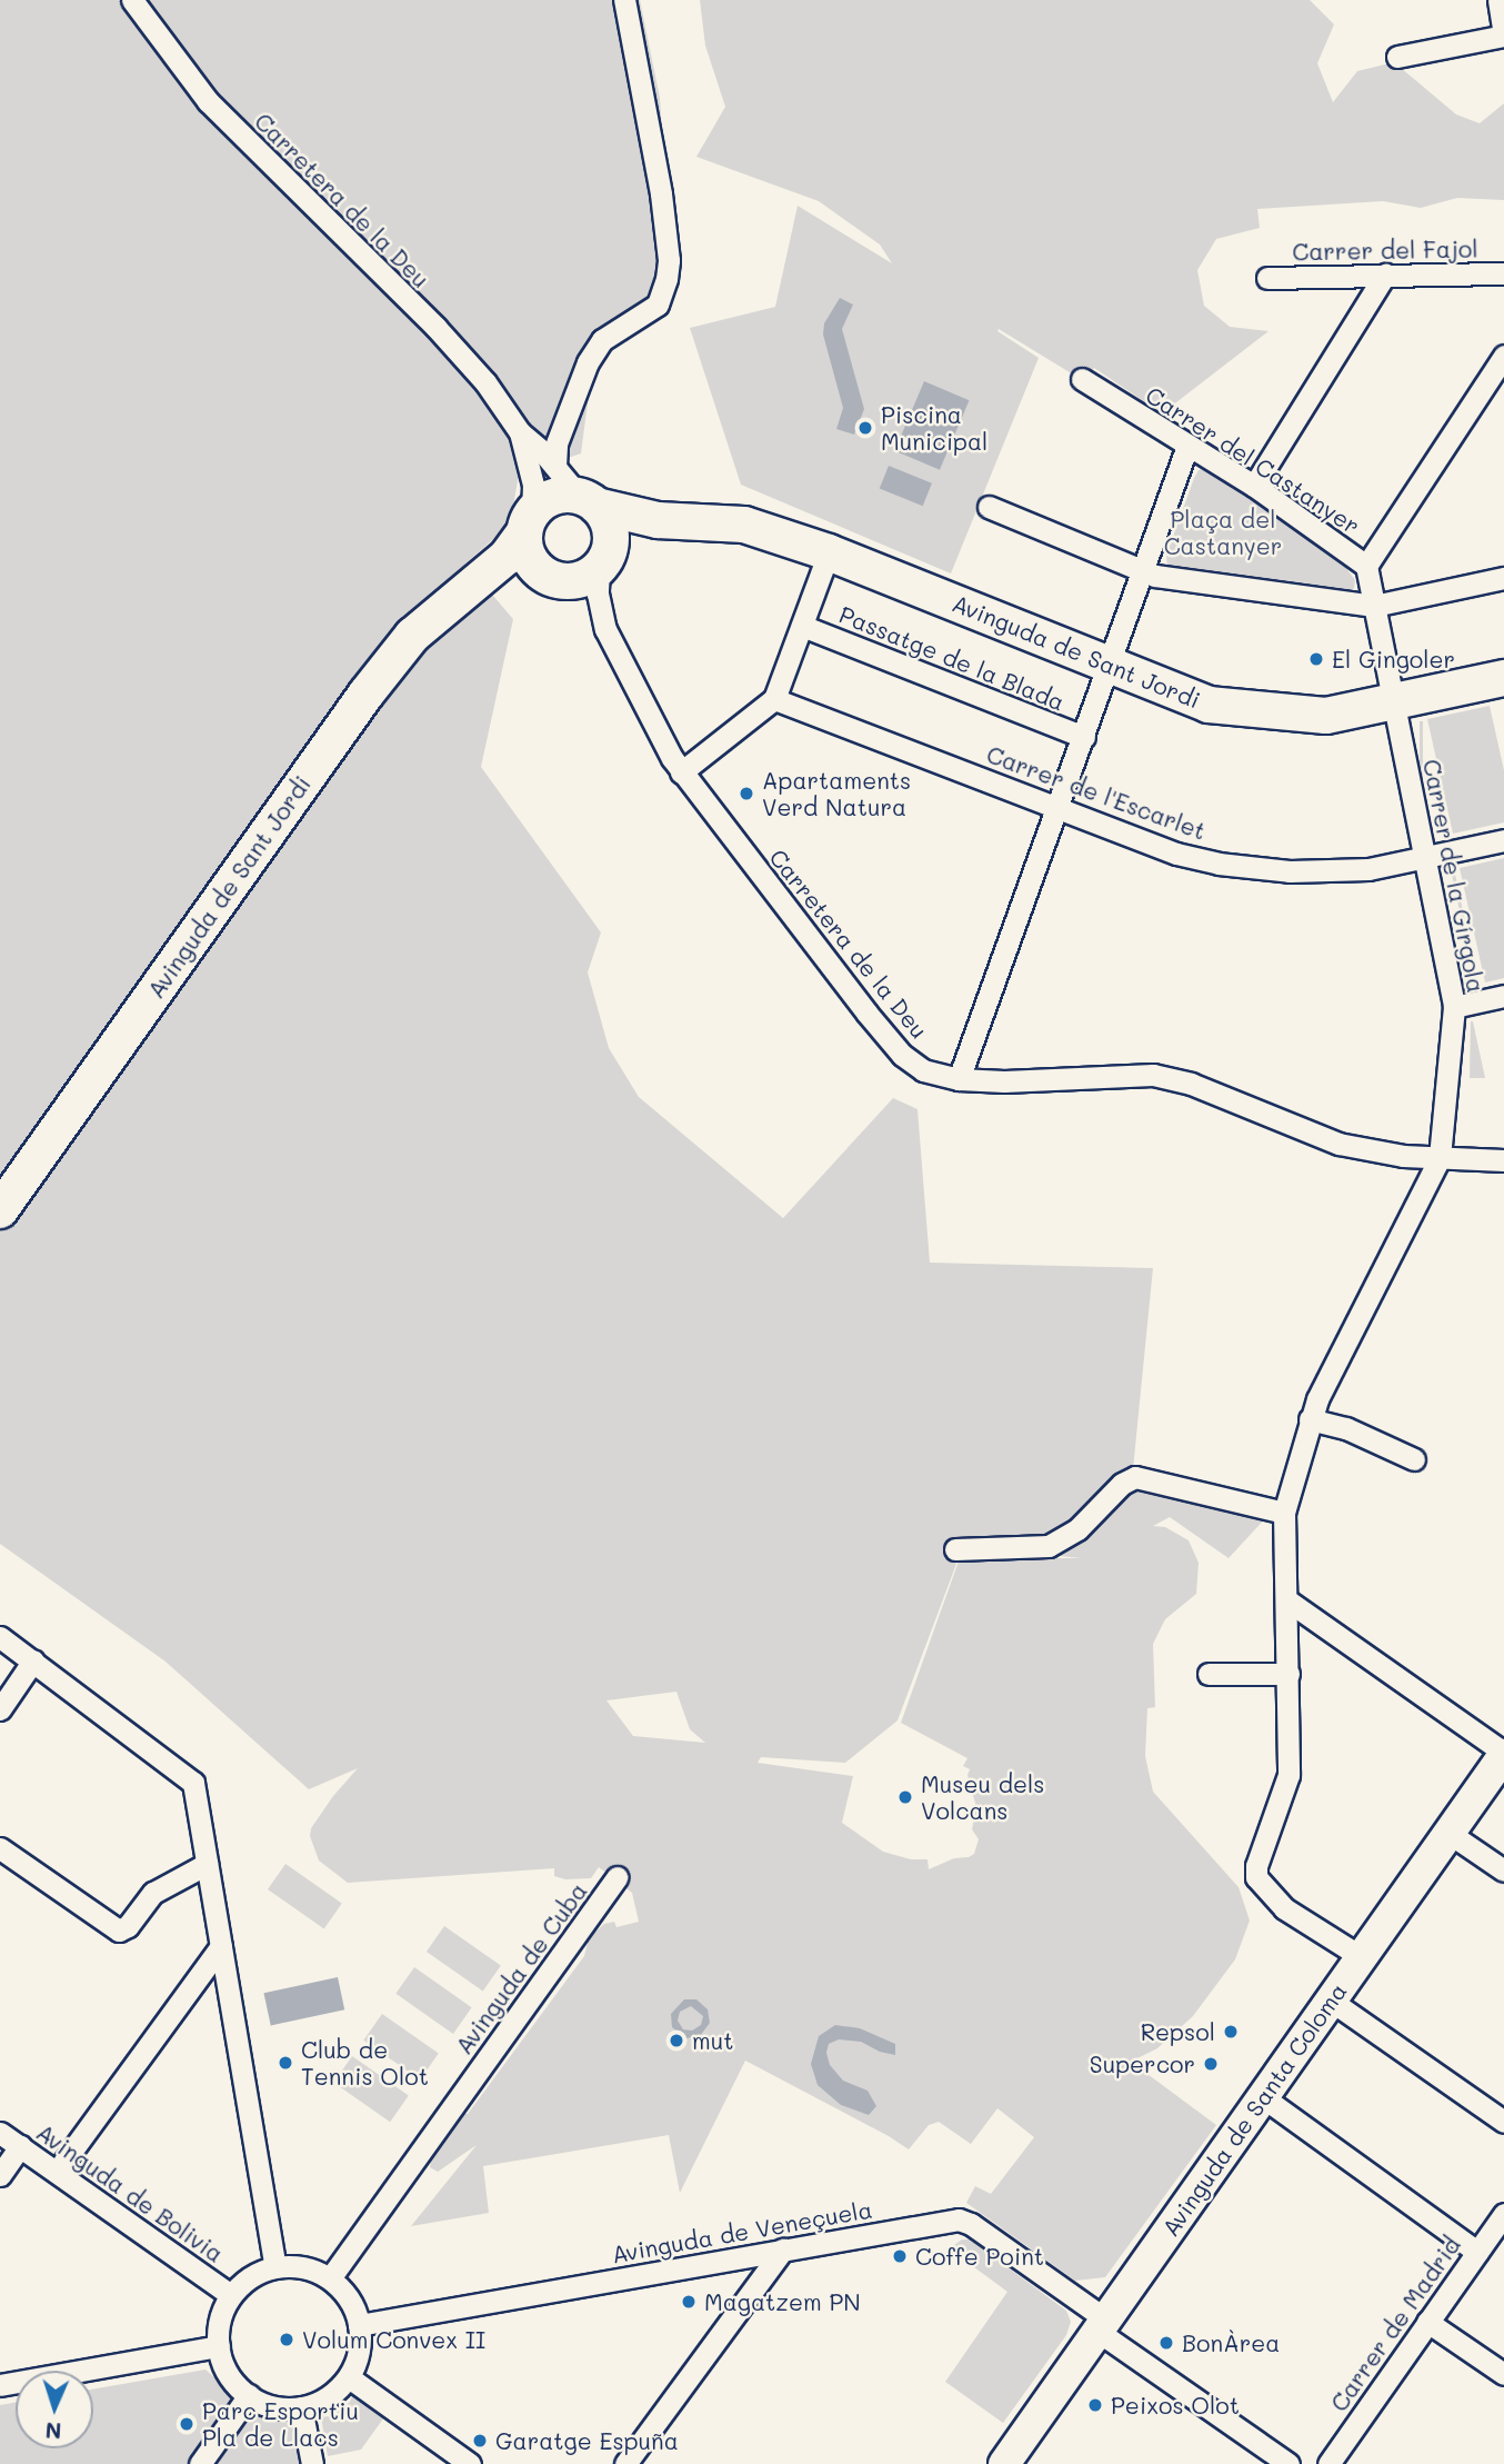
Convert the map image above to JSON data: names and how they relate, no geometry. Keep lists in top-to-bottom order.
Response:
{
  "streets": {
    "main road": ["Avinguda de Sant Jordi", "Avinguda de Santa Coloma"],
    "street": [
      "Carretera de la Deu",
      "Carrer del Fajol",
      "Carrer del Castanyer",
      "Passatge de la Blada",
      "Carrer de l'Escarlet",
      "Carrer de la Gírgola",
      "Avinguda de Cuba",
      "Avinguda de Bolivia",
      "Avinguda de Veneçuela",
      "Carrer de Madrid"
    ]
  },
  "crossings": [
    ["Carretera de la Deu", "Avinguda de Sant Jordi"],
    ["Carretera de la Deu", "Carrer de la Gírgola"],
    ["Carrer del Castanyer", "Carrer de la Gírgola"],
    ["Avinguda de Sant Jordi", "Carrer de la Gírgola"],
    ["Carrer de l'Escarlet", "Carrer de la Gírgola"],
    ["Avinguda de Cuba", "Avinguda de Bolivia"],
    ["Avinguda de Cuba", "Avinguda de Veneçuela"],
    ["Avinguda de Santa Coloma", "Avinguda de Veneçuela"],
    ["Avinguda de Bolivia", "Avinguda de Veneçuela"]
  ],
  "parks": ["Plaça del Castanyer"],
  "places": [
    "Piscina Municipal",
    "El Gingoler",
    "Apartaments Verd Natura",
    "Museu dels Volcans",
    "Repsol",
    "mut",
    "Club de Tennis Olot",
    "Supercor",
    "Coffe Point",
    "Magatzem PN",
    "Volum Convex II",
    "BonÀrea",
    "Peixos Olot",
    "Parc Esportiu Pla de Llacs",
    "Garatge Espuña"
  ],
  "north": "bottom"
}
